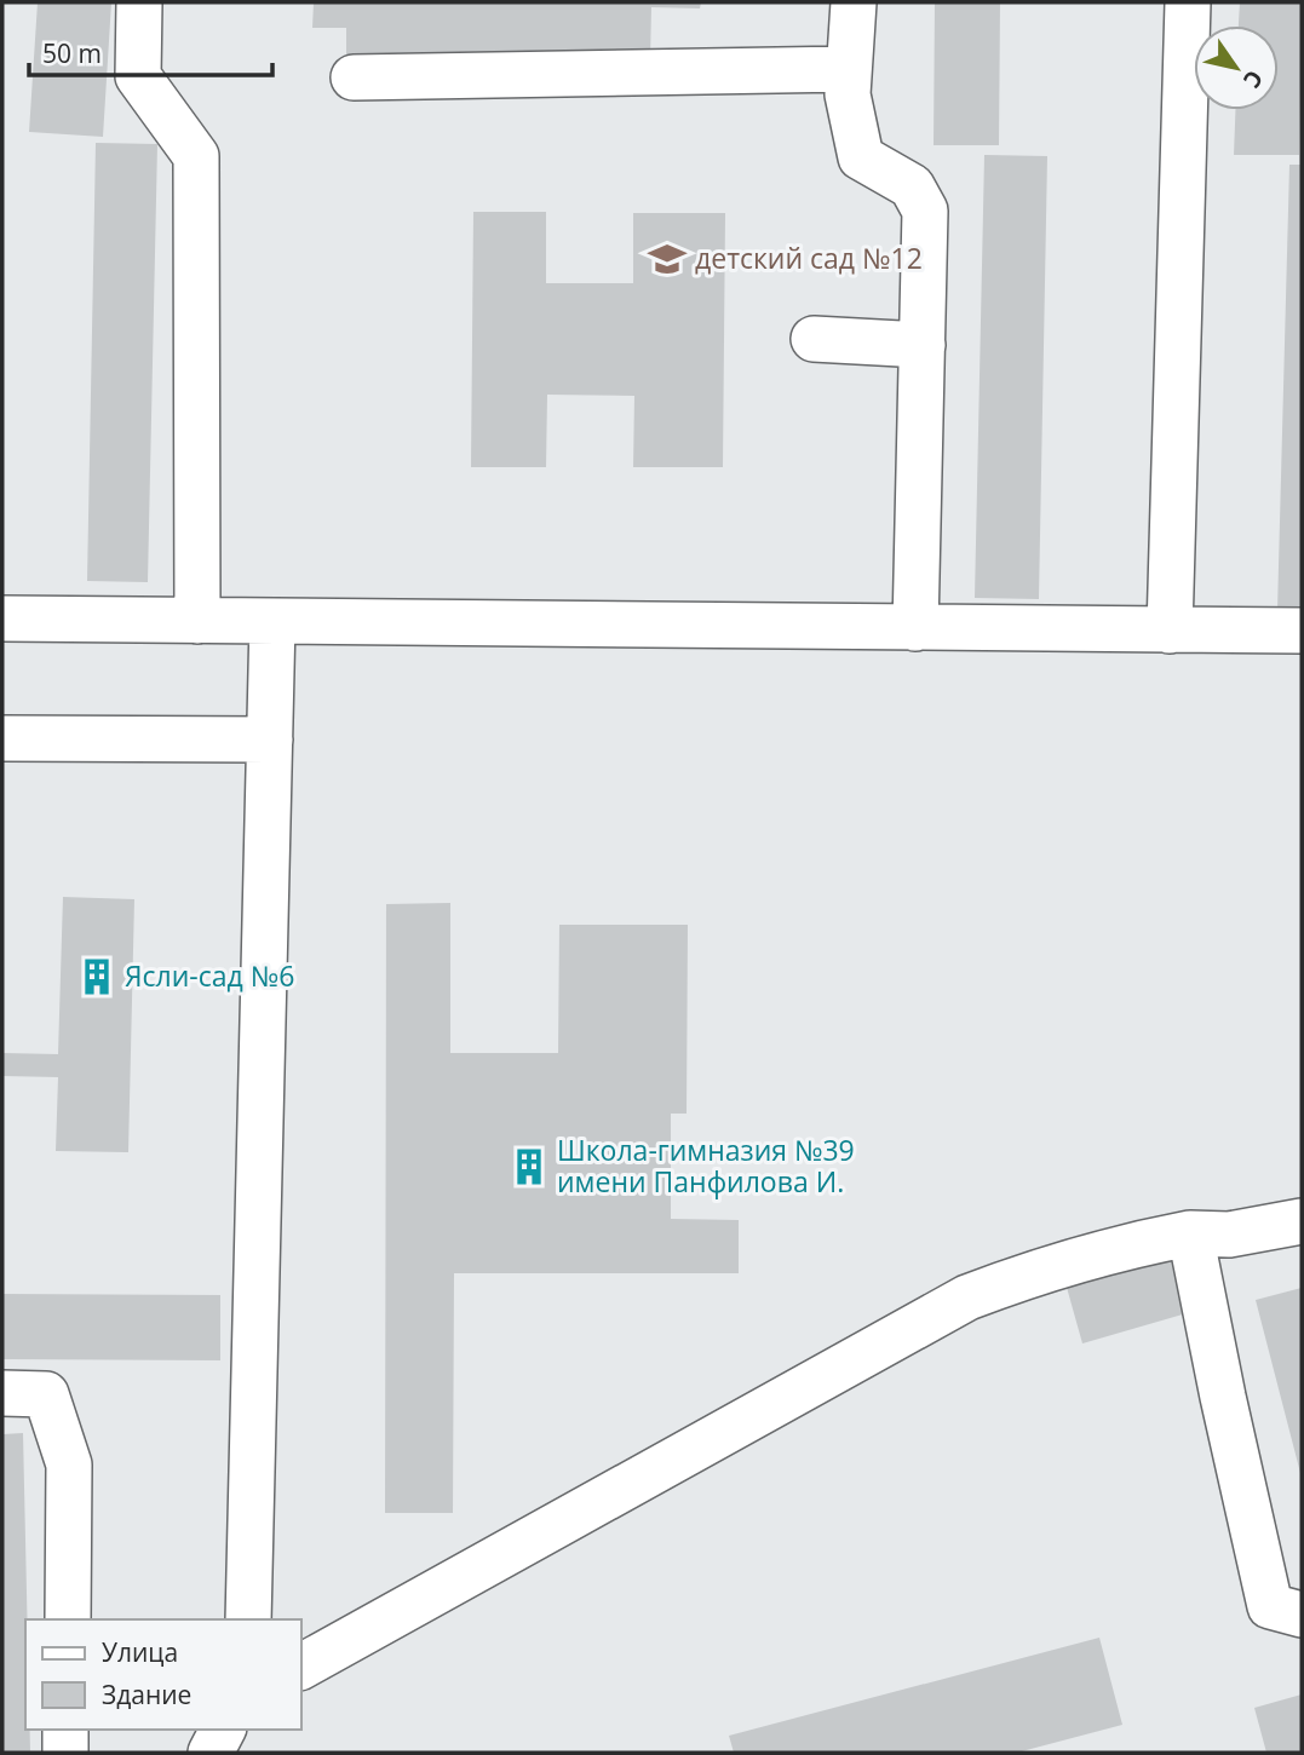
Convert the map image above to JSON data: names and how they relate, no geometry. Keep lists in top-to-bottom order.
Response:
{
  "places": {
    "school or university": ["детский сад №12"],
    "building": ["Ясли-сад №6", "Школа-гимназия №39 имени Панфилова И."]
  },
  "legend": ["Улица", "Здание"],
  "scale_bar": "50 m",
  "north": "bottom right"
}
